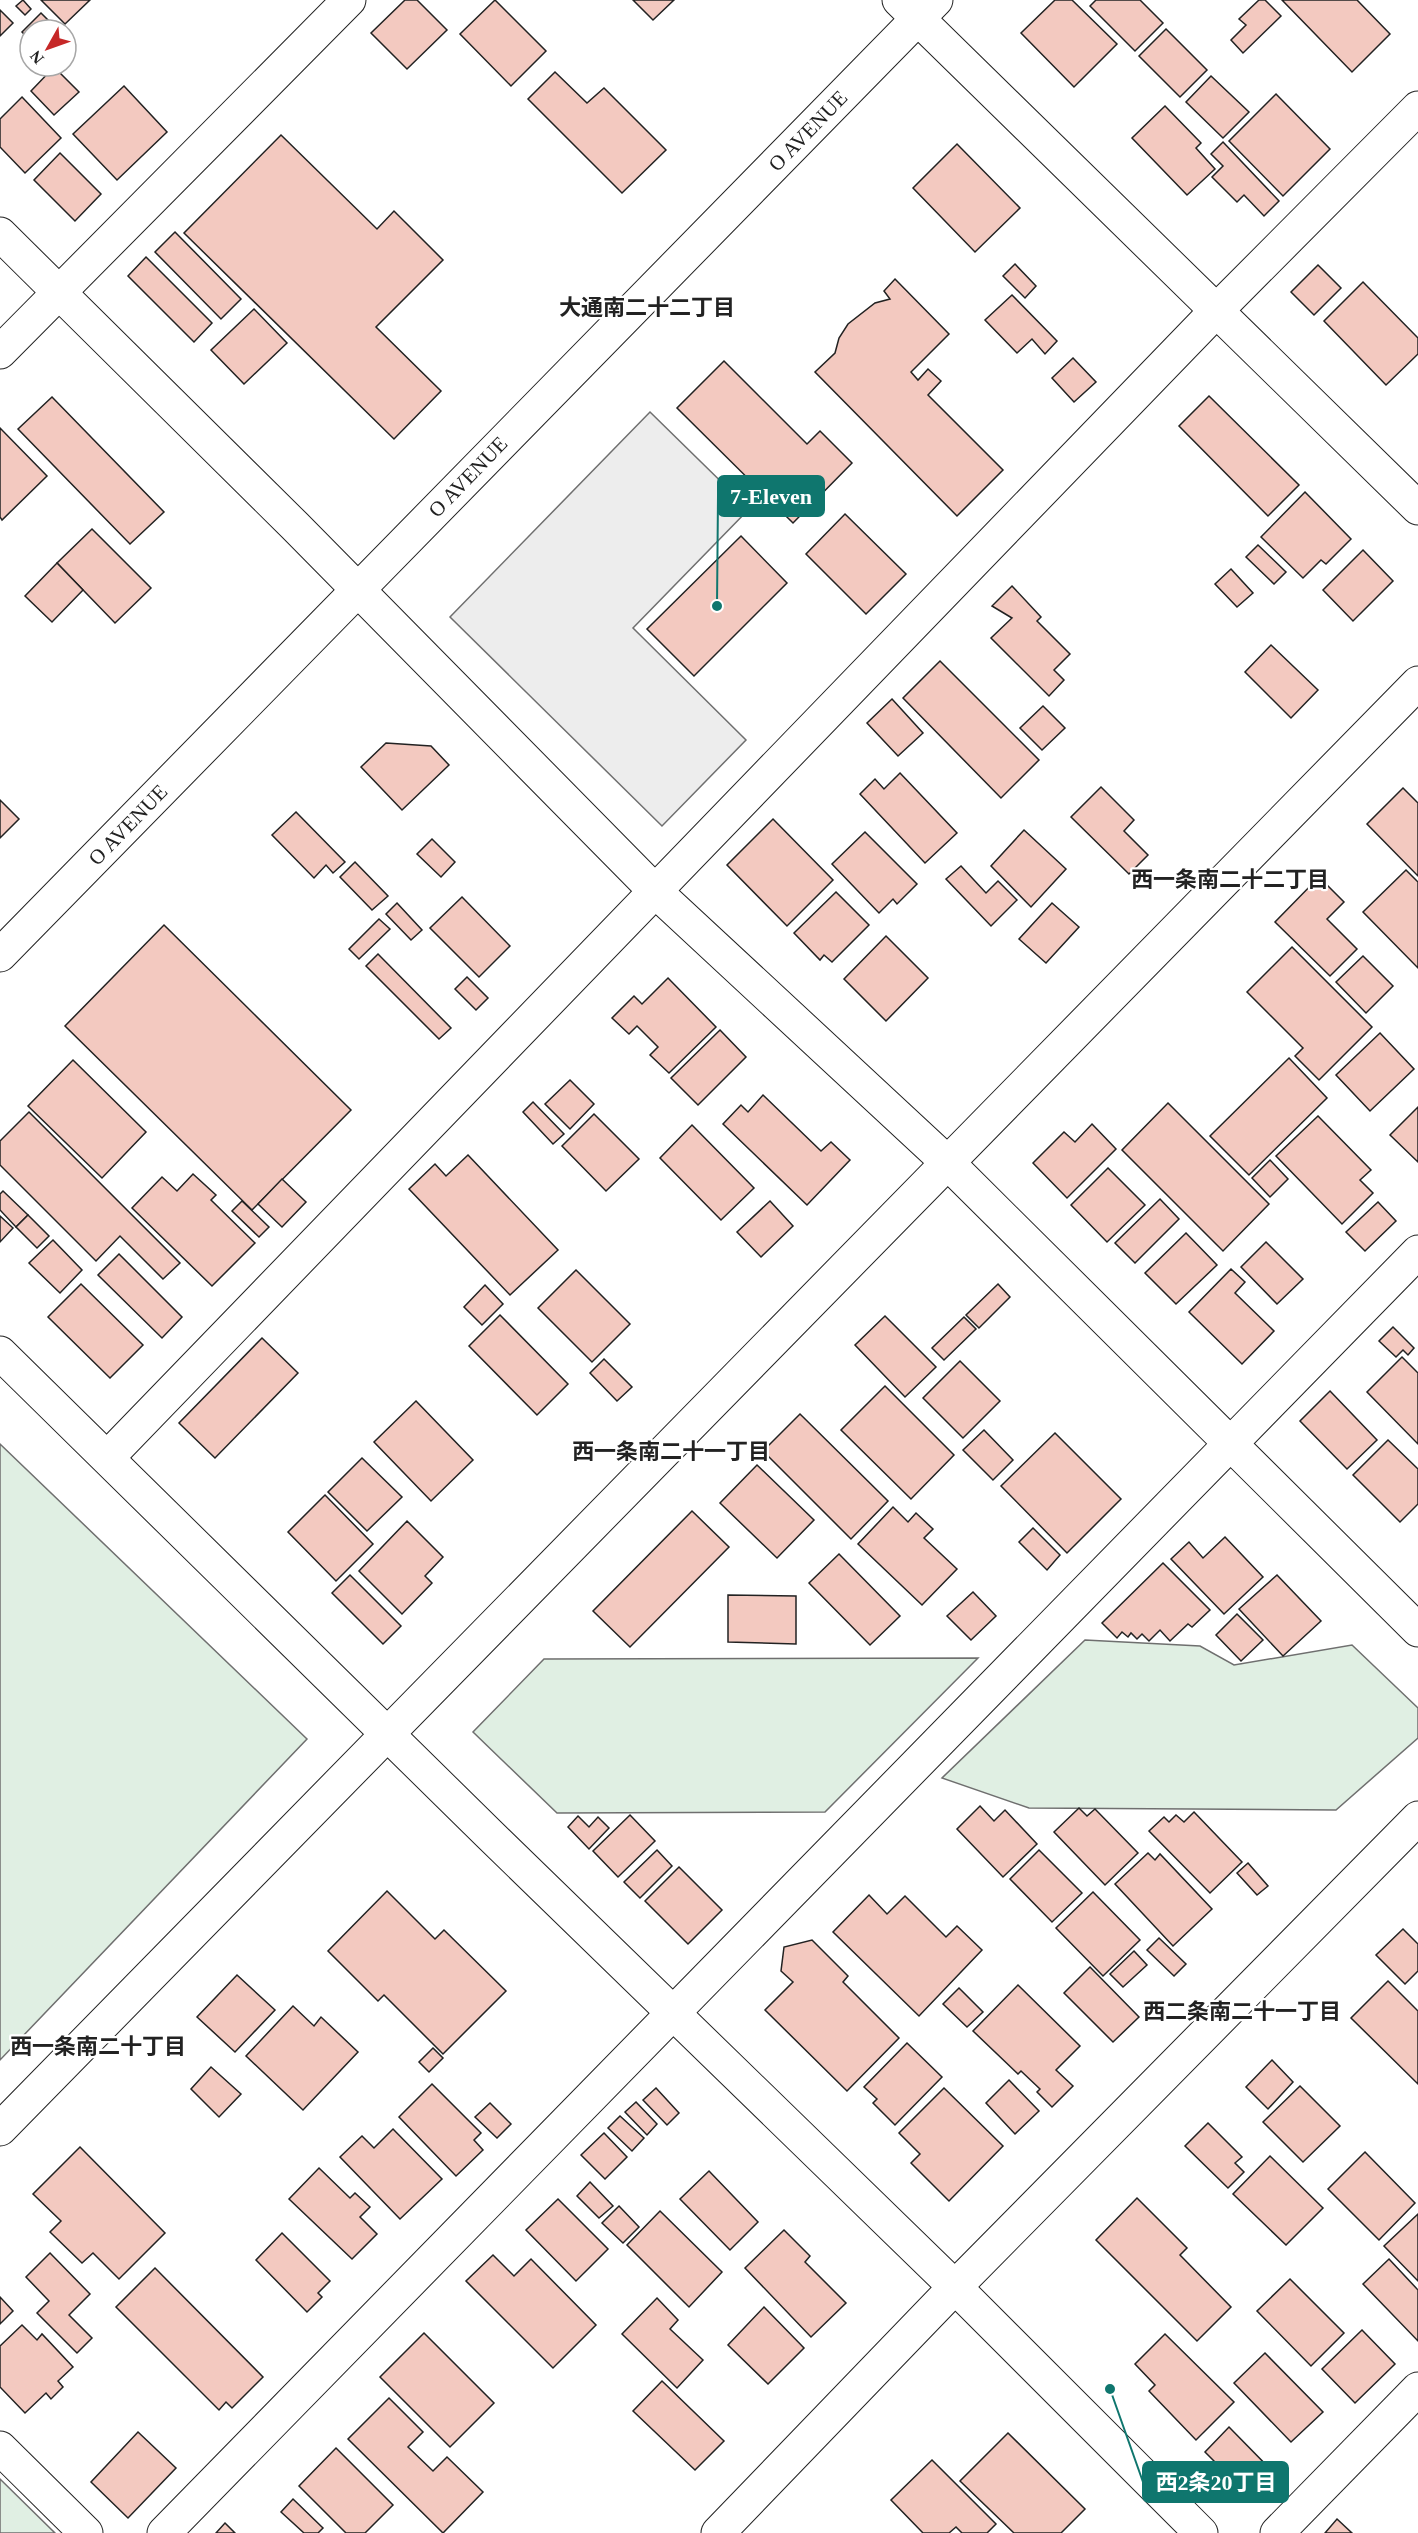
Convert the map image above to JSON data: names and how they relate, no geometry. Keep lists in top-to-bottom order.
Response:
{
  "streets": {
    "main road": ["O AVENUE"]
  },
  "districts": [
    "大通南二十二丁目",
    "西一条南二十二丁目",
    "西一条南二十一丁目",
    "西二条南二十一丁目",
    "西一条南二十丁目"
  ],
  "places": ["7-Eleven", "西2条20丁目"],
  "north": "bottom left"
}
